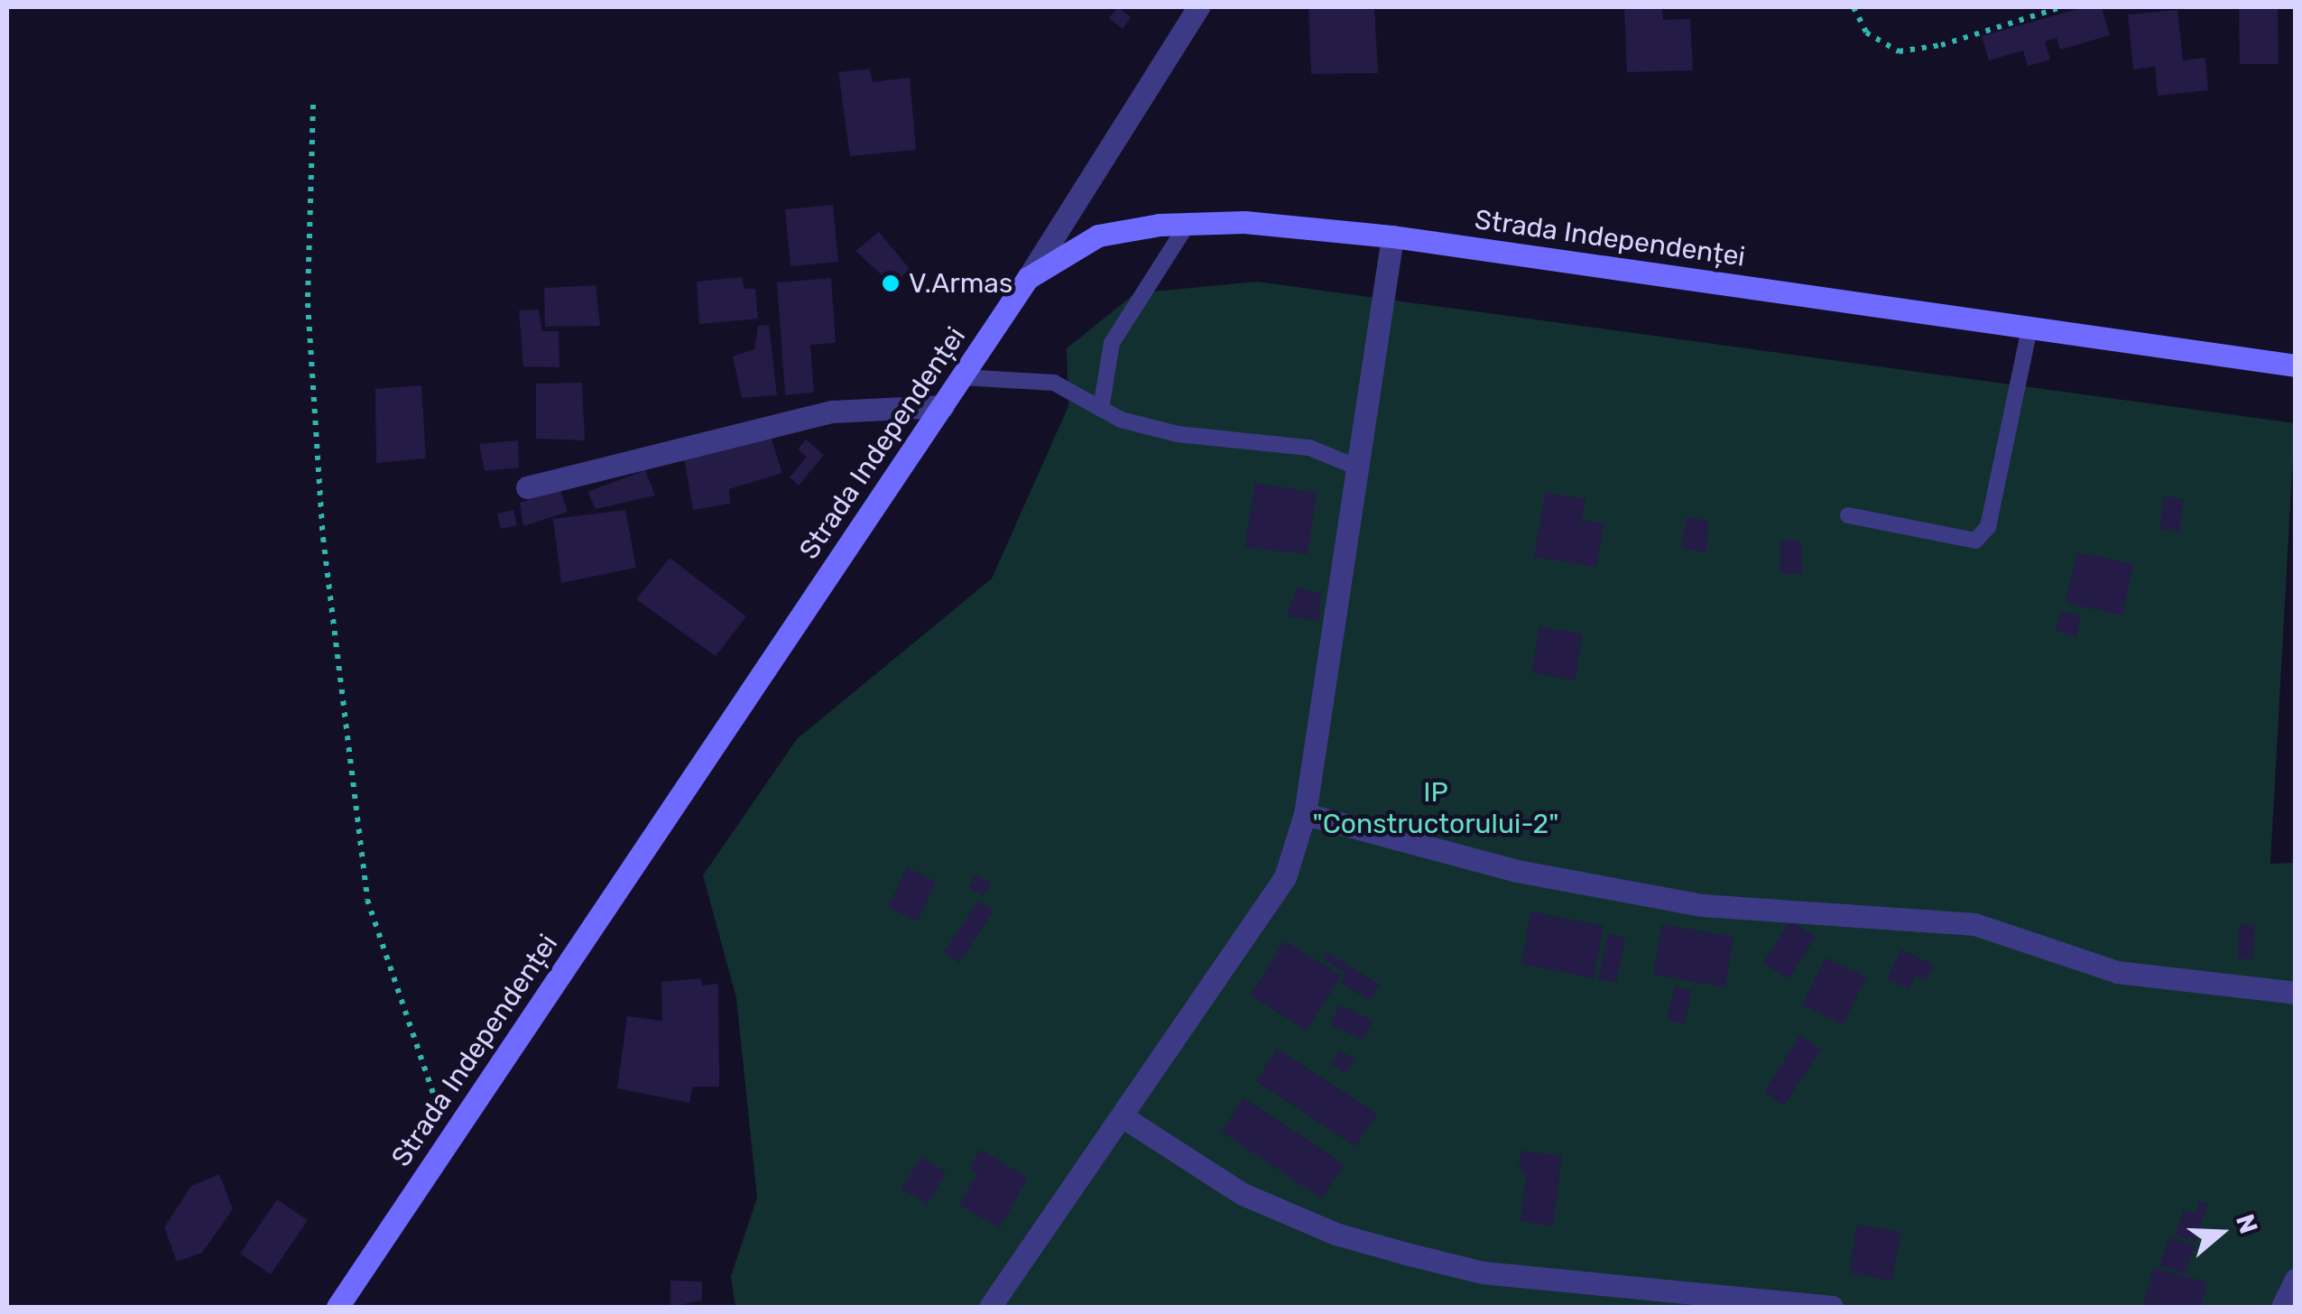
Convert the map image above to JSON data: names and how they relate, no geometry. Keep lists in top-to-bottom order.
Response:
{
  "streets": {
    "main road": ["Strada Independenței"]
  },
  "parks": ["IP \"Constructorului-2\""],
  "places": ["V.Armas"],
  "north": "right"
}
